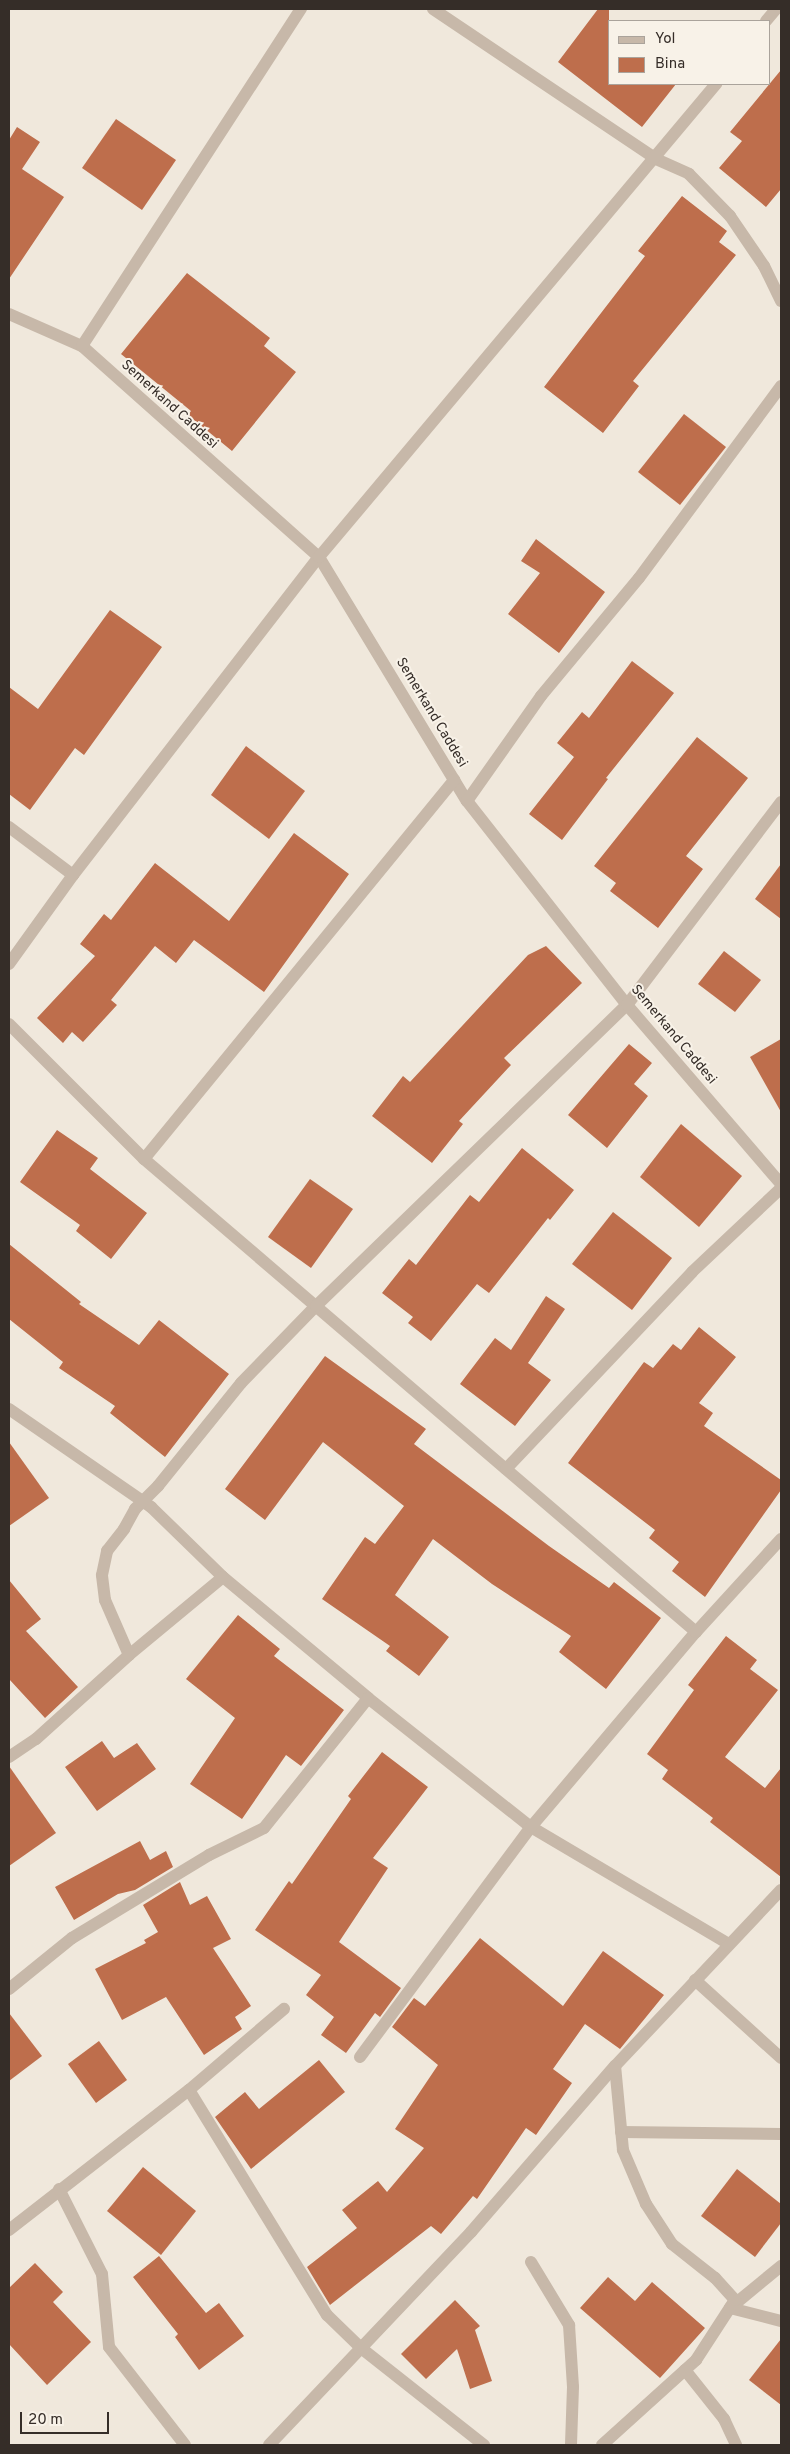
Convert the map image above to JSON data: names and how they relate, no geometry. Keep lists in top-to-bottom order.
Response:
{
  "streets": {
    "street": ["Semerkand Caddesi"]
  },
  "legend": ["Yol", "Bina"],
  "scale_bar": "20 m"
}
